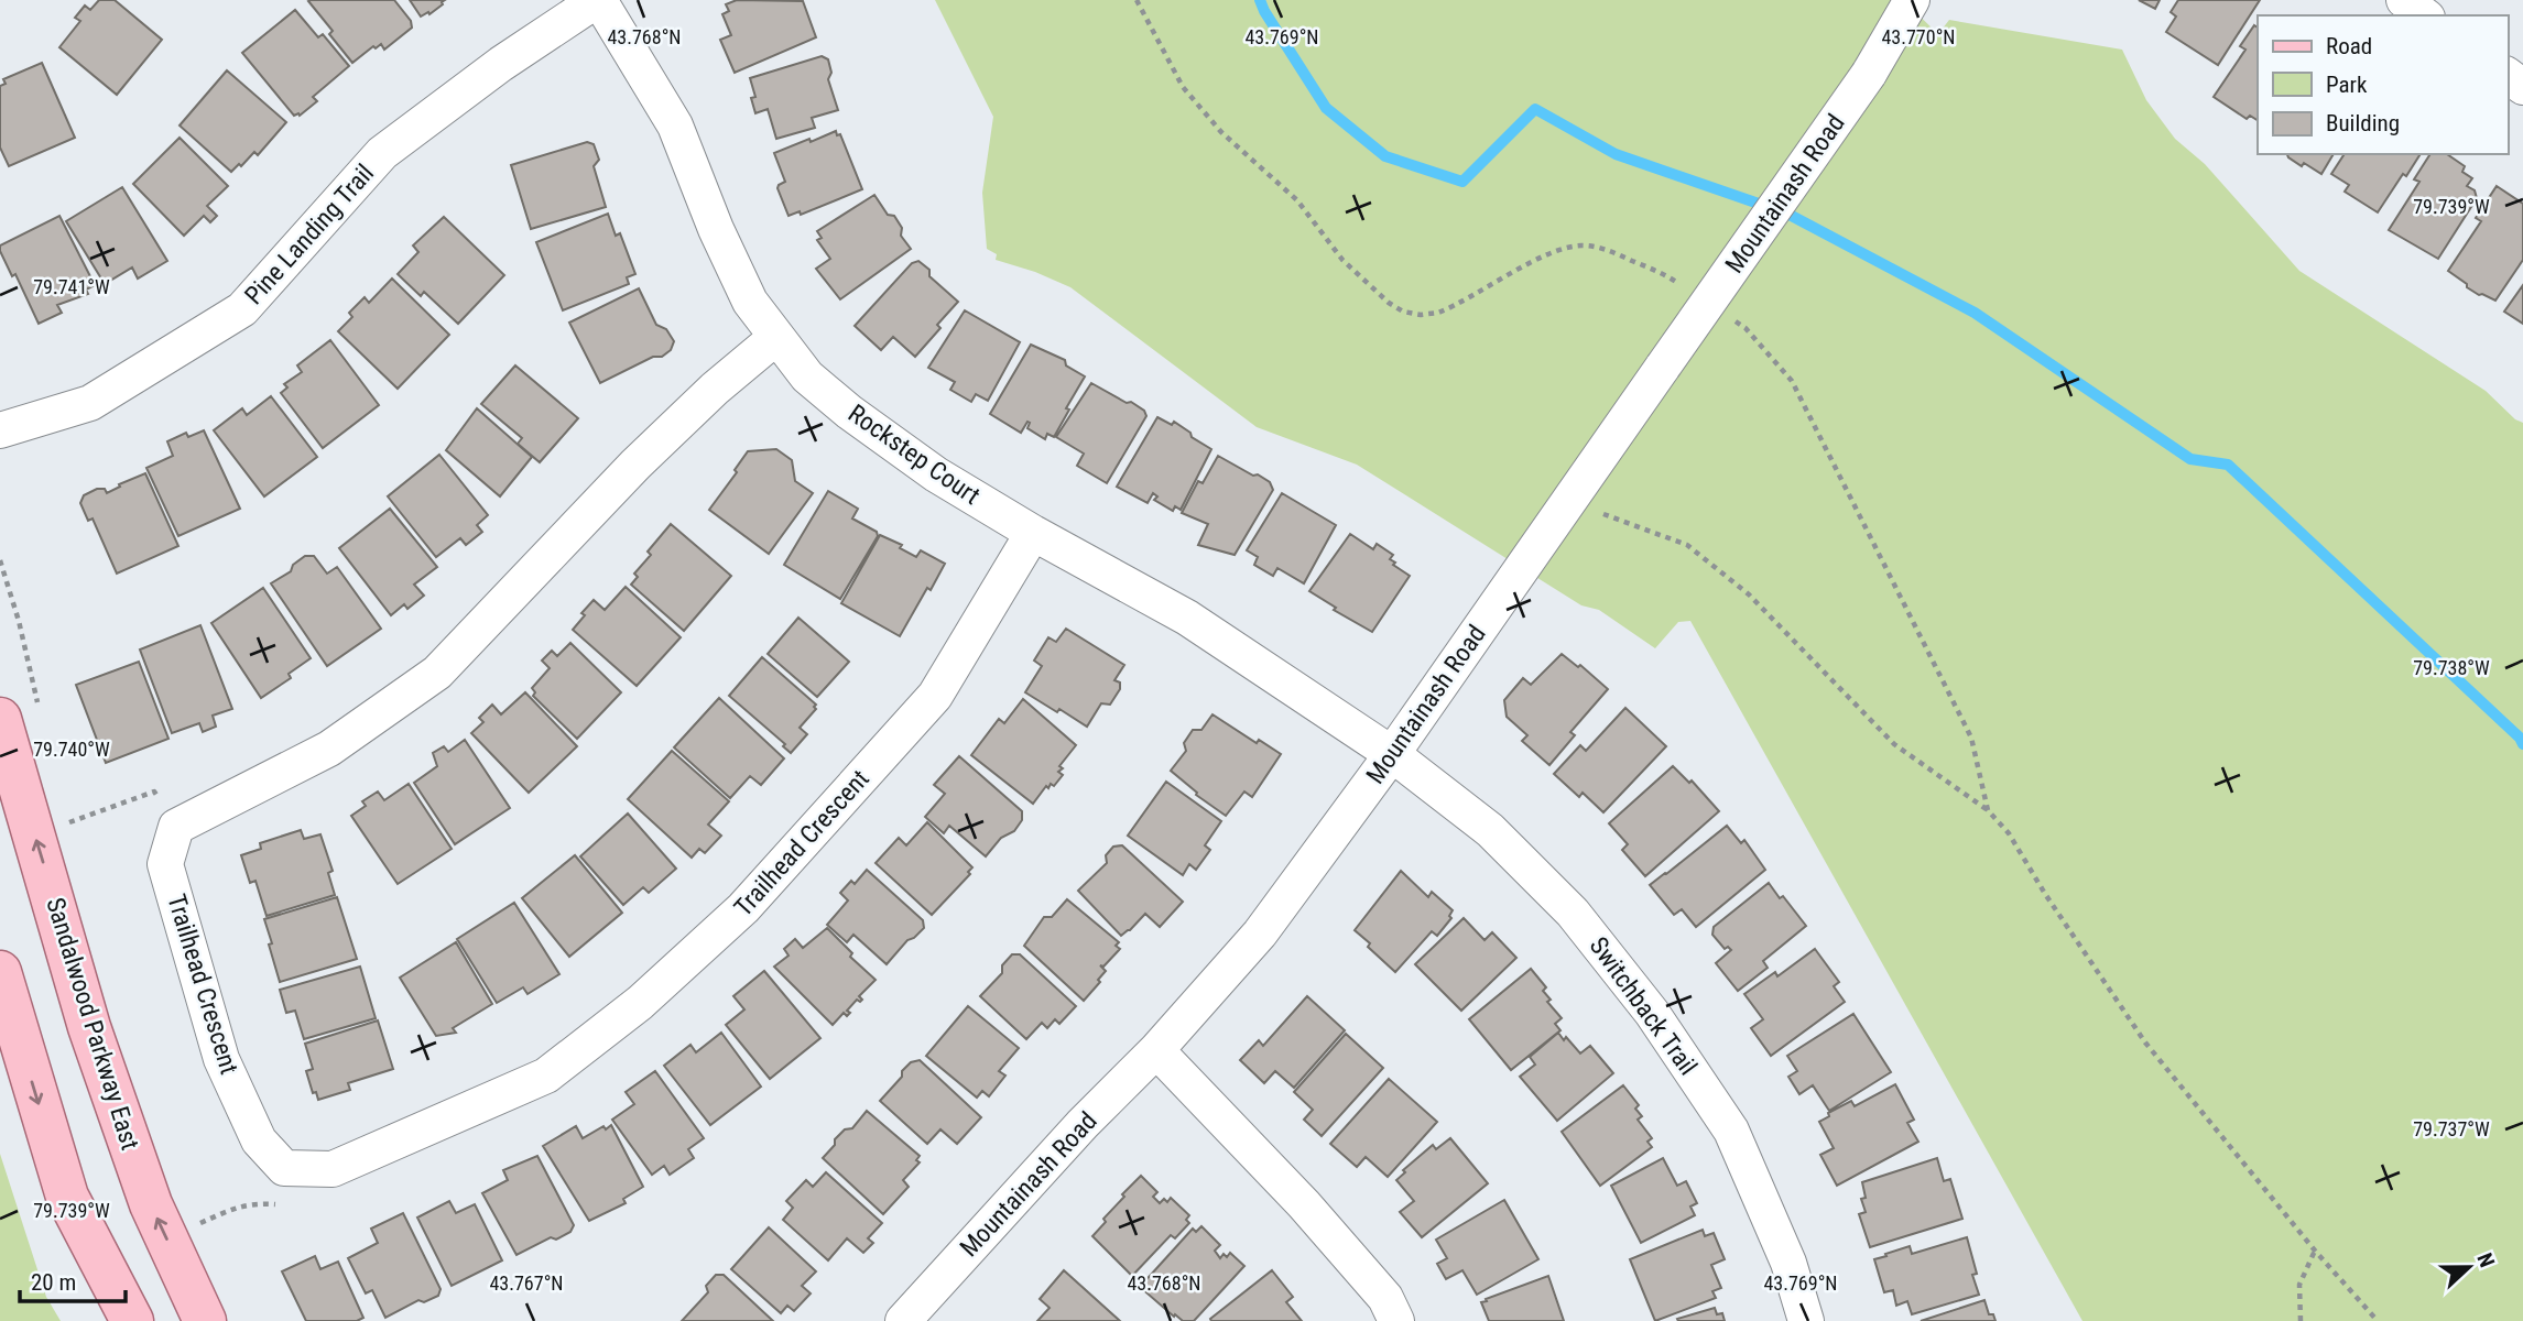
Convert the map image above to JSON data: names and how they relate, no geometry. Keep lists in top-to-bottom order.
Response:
{
  "streets": {
    "main road": ["Sandalwood Parkway East"],
    "street": [
      "Mountainash Road",
      "Pine Landing Trail",
      "Rockstep Court",
      "Trailhead Crescent",
      "Switchback Trail"
    ]
  },
  "crossings": [
    ["Mountainash Road", "Rockstep Court"],
    ["Mountainash Road", "Switchback Trail"],
    ["Pine Landing Trail", "Rockstep Court"],
    ["Rockstep Court", "Trailhead Crescent"],
    ["Rockstep Court", "Switchback Trail"]
  ],
  "legend": ["Road", "Park", "Building"],
  "scale_bar": "20 m",
  "north": "right",
  "coordinates": [
    "43.768°N",
    "43.769°N",
    "43.770°N",
    "79.739°W",
    "79.741°W",
    "79.738°W",
    "79.740°W",
    "79.737°W",
    "43.767°N"
  ]
}
